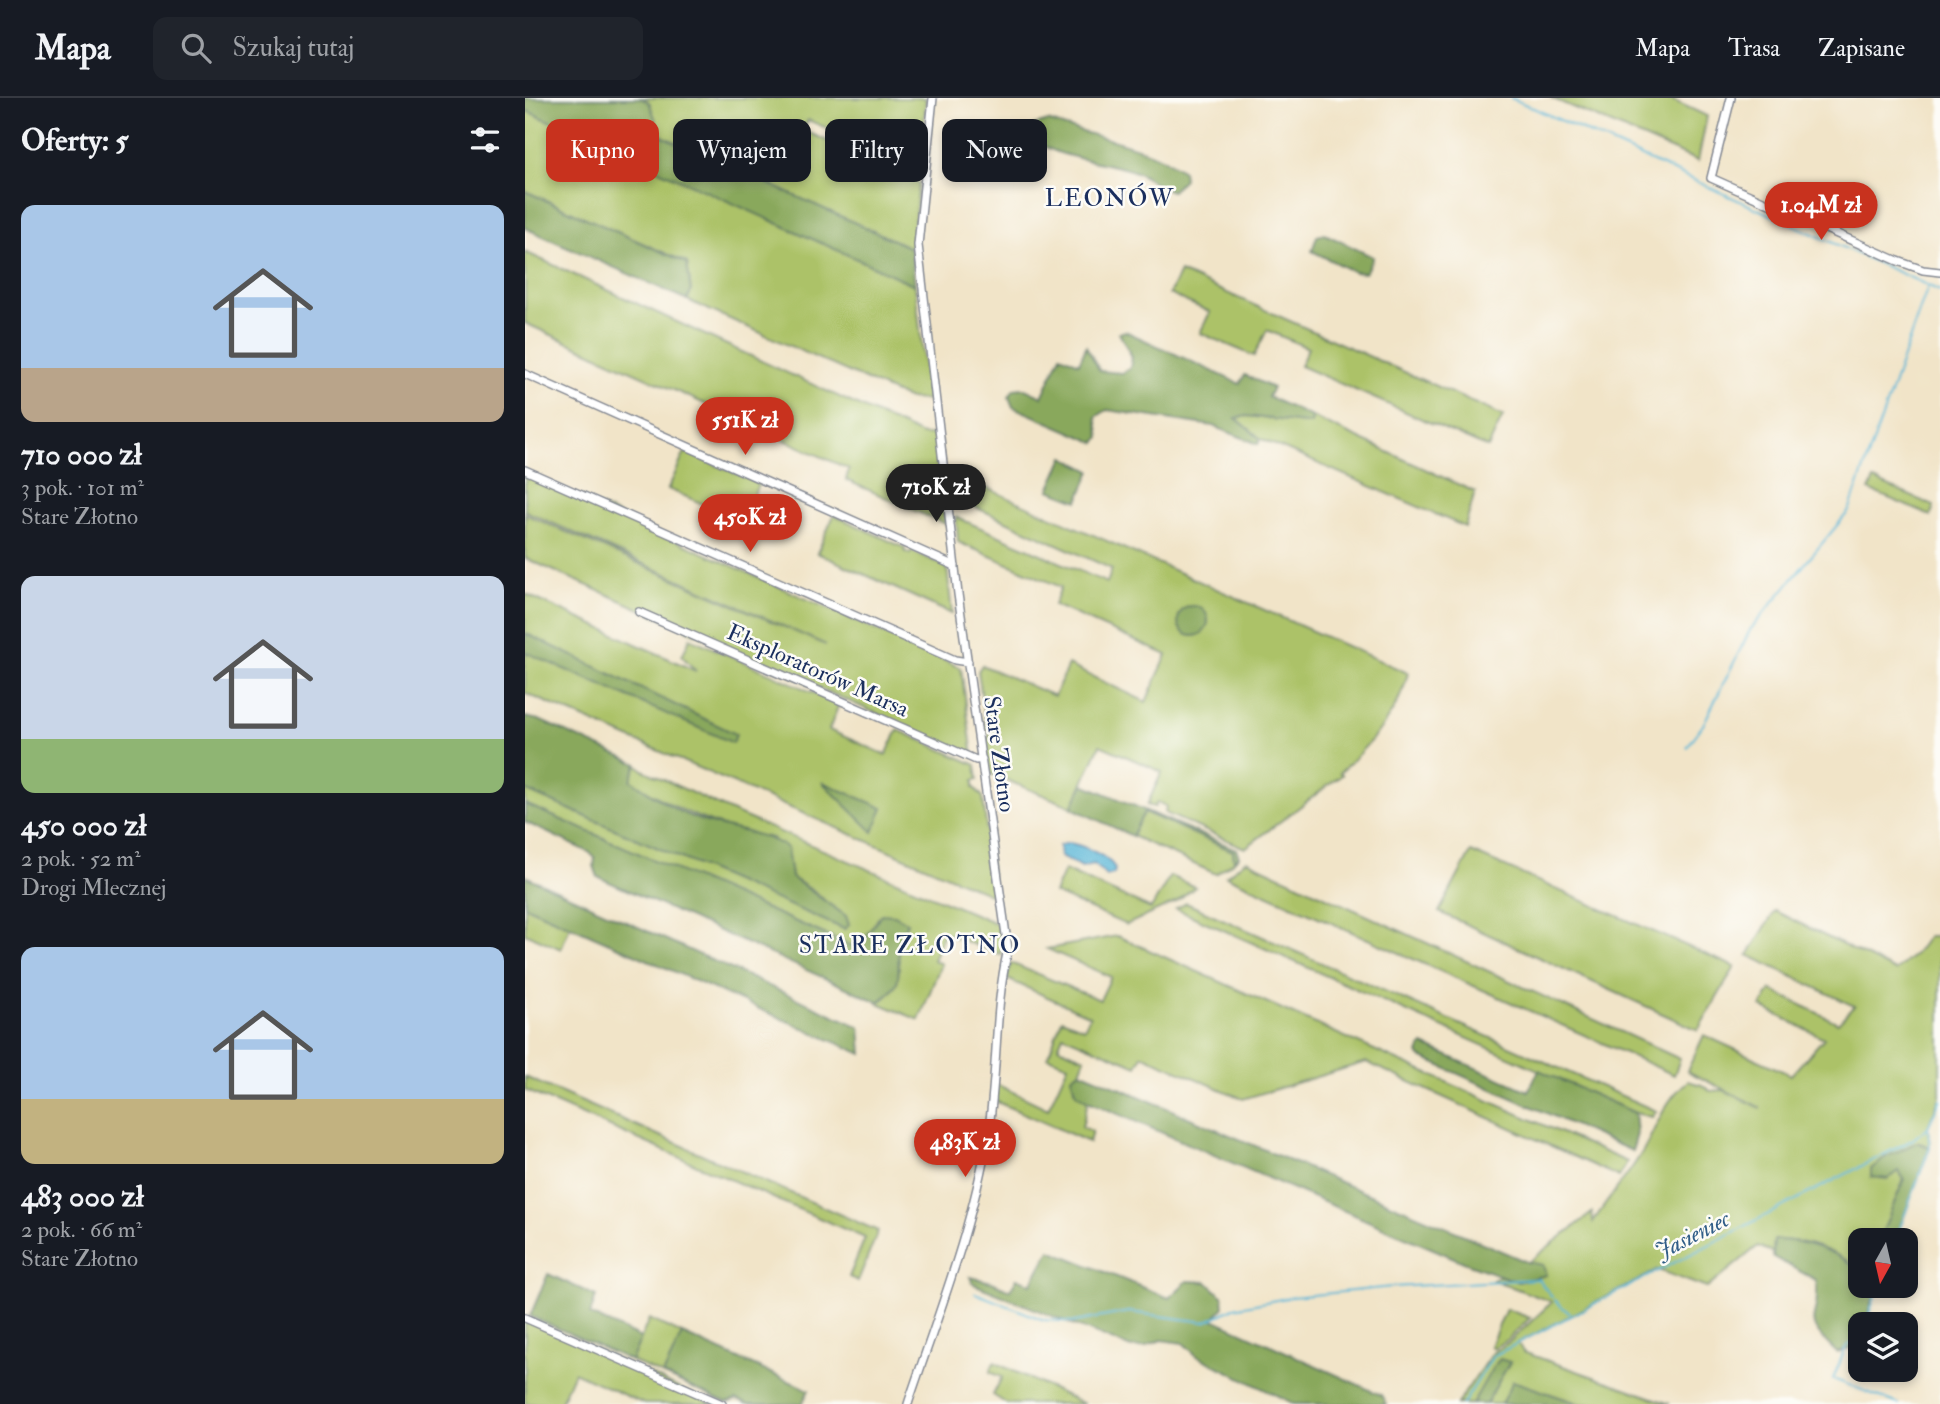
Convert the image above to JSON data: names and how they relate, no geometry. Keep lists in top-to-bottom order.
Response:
{
  "streets": {
    "street": ["Eksploratorów Marsa", "Stare Złotno"]
  },
  "crossings": [
    ["Eksploratorów Marsa", "Stare Złotno"]
  ],
  "districts": ["LEONÓW", "STARE ZŁOTNO"],
  "water": ["Jasieniec"],
  "north": "bottom",
  "page": {
    "header": "Mapa",
    "search": "Szukaj tutaj",
    "nav": ["Mapa", "Trasa", "Zapisane"],
    "heading": "Oferty: 5",
    "chip": [
      "Kupno",
      "Wynajem",
      "Filtry",
      "Nowe"
    ],
    "list": [
      {
        "name": "710 000 zł",
        "note": "3 pok. · 101 m² · Stare Złotno"
      },
      {
        "name": "450 000 zł",
        "note": "2 pok. · 52 m² · Drogi Mlecznej"
      },
      {
        "name": "483 000 zł",
        "note": "2 pok. · 66 m² · Stare Złotno"
      }
    ],
    "price": [
      "1.04M zł",
      "551K zł",
      "710K zł",
      "450K zł",
      "483K zł"
    ]
  }
}
